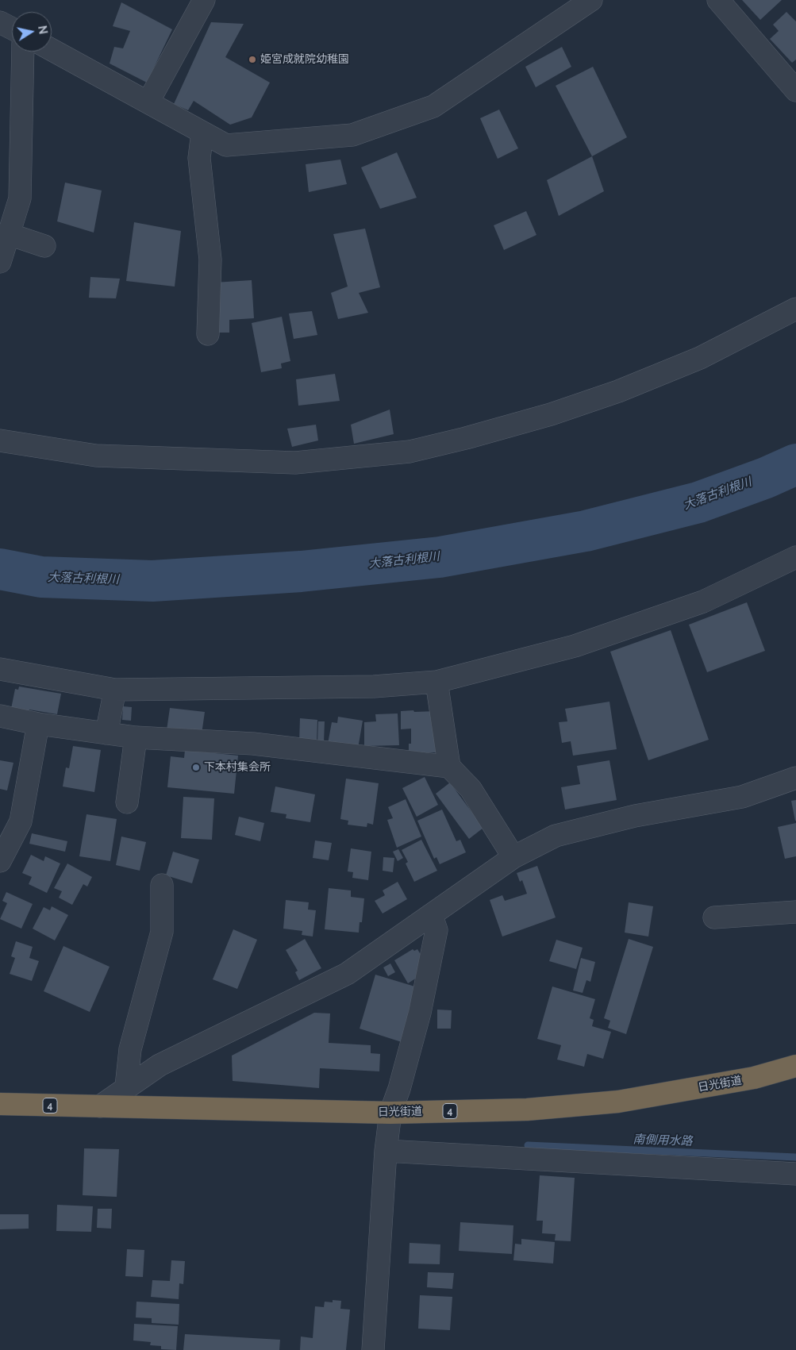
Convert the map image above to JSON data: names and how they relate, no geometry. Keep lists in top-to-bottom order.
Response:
{
  "streets": {
    "highway": ["日光街道", "4"]
  },
  "water": ["大落古利根川", "南側用水路"],
  "places": ["姫宮成就院幼稚園", "下本村集会所"],
  "north": "right"
}
